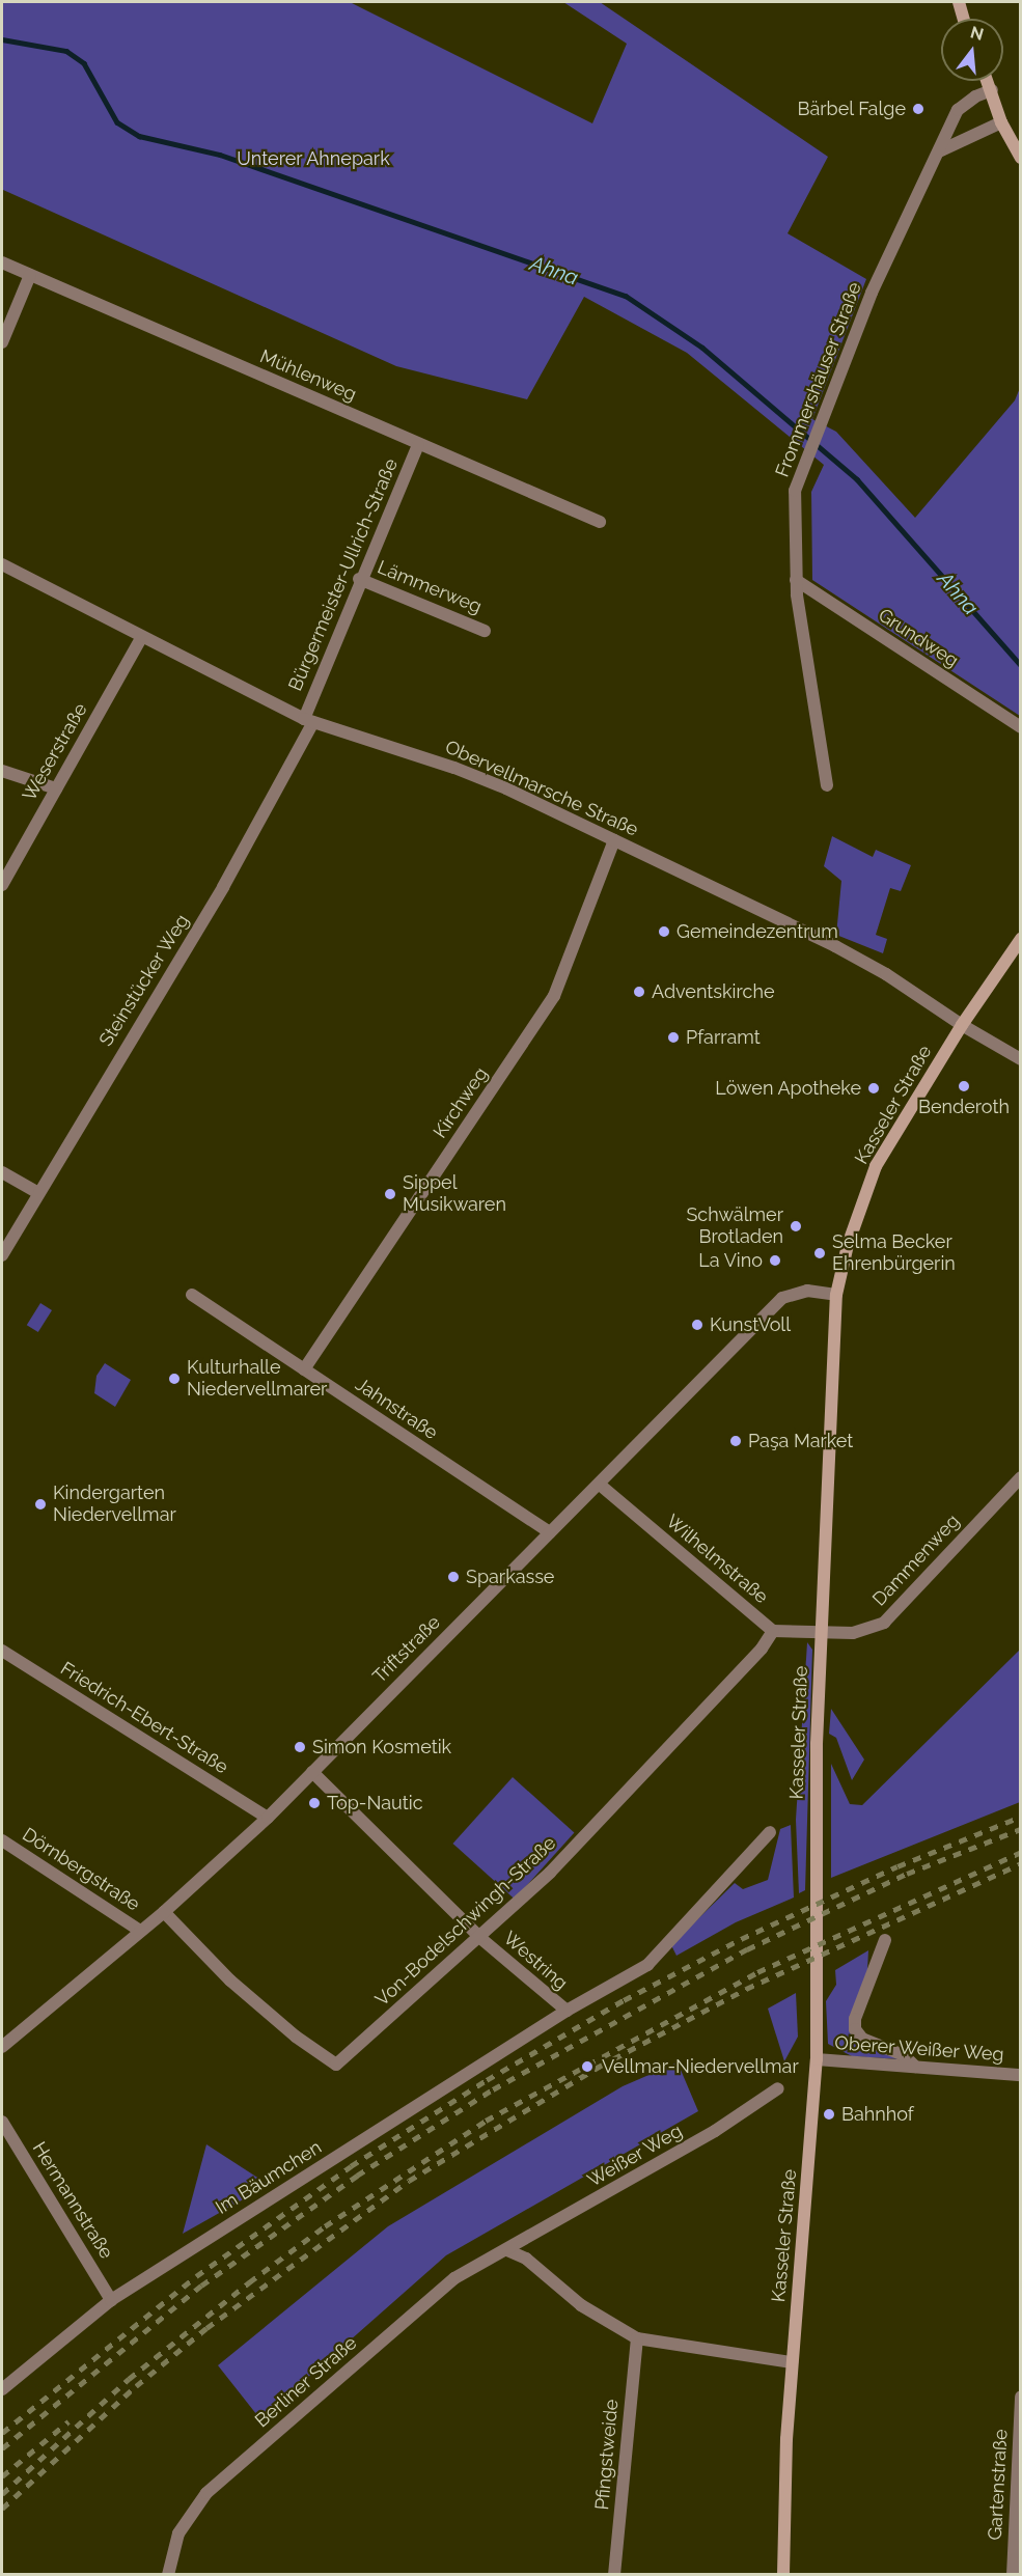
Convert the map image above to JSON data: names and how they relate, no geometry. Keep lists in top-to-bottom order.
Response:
{
  "streets": {
    "main road": ["Kasseler Straße"],
    "street": [
      "Mühlenweg",
      "Frommershäuser Straße",
      "Bürgermeister-Ullrich-Straße",
      "Lämmerweg",
      "Grundweg",
      "Weserstraße",
      "Obervellmarsche Straße",
      "Steinstücker Weg",
      "Kirchweg",
      "Jahnstraße",
      "Wilhelmstraße",
      "Dammenweg",
      "Triftstraße",
      "Friedrich-Ebert-Straße",
      "Dörnbergstraße",
      "Von-Bodelschwingh-Straße",
      "Westring",
      "Oberer Weißer Weg",
      "Weißer Weg",
      "Im Bäumchen",
      "Hermannstraße",
      "Berliner Straße",
      "Pfingstweide",
      "Gartenstraße"
    ]
  },
  "crossings": [
    ["Mühlenweg", "Bürgermeister-Ullrich-Straße"],
    ["Frommershäuser Straße", "Grundweg"],
    ["Bürgermeister-Ullrich-Straße", "Lämmerweg"],
    ["Bürgermeister-Ullrich-Straße", "Obervellmarsche Straße"],
    ["Bürgermeister-Ullrich-Straße", "Steinstücker Weg"],
    ["Weserstraße", "Obervellmarsche Straße"],
    ["Obervellmarsche Straße", "Steinstücker Weg"],
    ["Obervellmarsche Straße", "Kirchweg"],
    ["Obervellmarsche Straße", "Kasseler Straße"],
    ["Kirchweg", "Jahnstraße"],
    ["Kasseler Straße", "Wilhelmstraße"],
    ["Kasseler Straße", "Dammenweg"],
    ["Kasseler Straße", "Triftstraße"],
    ["Kasseler Straße", "Oberer Weißer Weg"],
    ["Jahnstraße", "Triftstraße"],
    ["Wilhelmstraße", "Dammenweg"],
    ["Wilhelmstraße", "Triftstraße"],
    ["Wilhelmstraße", "Von-Bodelschwingh-Straße"],
    ["Triftstraße", "Friedrich-Ebert-Straße"],
    ["Triftstraße", "Dörnbergstraße"],
    ["Triftstraße", "Von-Bodelschwingh-Straße"],
    ["Triftstraße", "Westring"],
    ["Von-Bodelschwingh-Straße", "Westring"],
    ["Westring", "Im Bäumchen"],
    ["Weißer Weg", "Berliner Straße"],
    ["Im Bäumchen", "Hermannstraße"]
  ],
  "water": ["Ahna"],
  "parks": ["Unterer Ahnepark"],
  "places": [
    "Bärbel Falge",
    "Gemeindezentrum",
    "Adventskirche",
    "Pfarramt",
    "Benderoth",
    "Löwen Apotheke",
    "Sippel Musikwaren",
    "Schwälmer Brotladen",
    "Selma Becker Ehrenbürgerin",
    "La Vino",
    "KunstVoll",
    "Kulturhalle Niedervellmarer",
    "Paşa Market",
    "Kindergarten Niedervellmar",
    "Sparkasse",
    "Simon Kosmetik",
    "Top-Nautic",
    "Vellmar-Niedervellmar",
    "Bahnhof"
  ],
  "north": "top"
}
